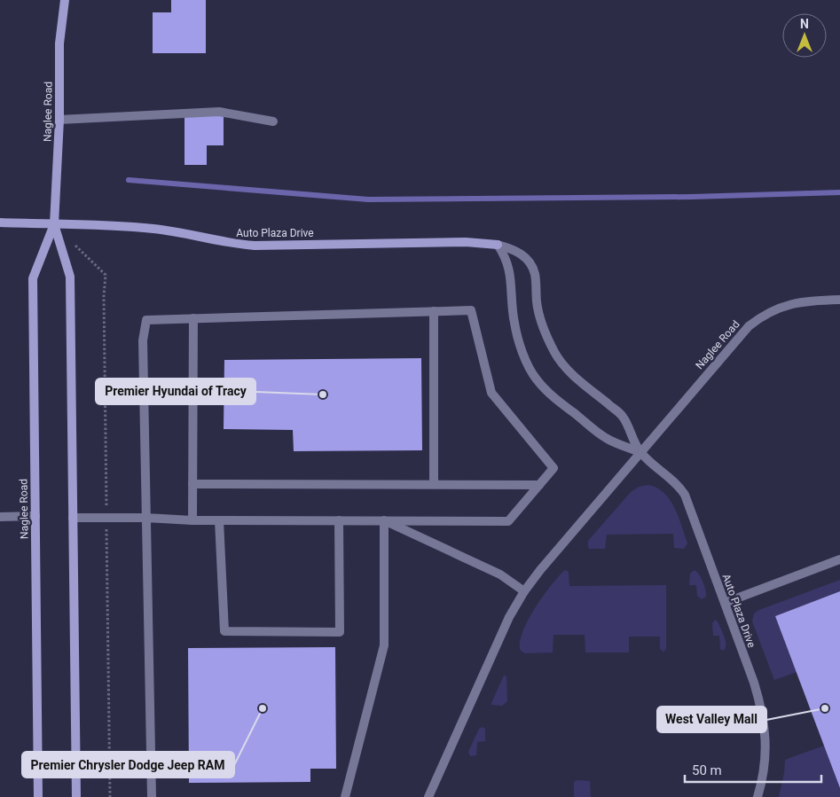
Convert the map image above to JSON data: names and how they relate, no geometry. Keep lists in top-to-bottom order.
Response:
{
  "streets": {
    "main road": ["Naglee Road", "Auto Plaza Drive"]
  },
  "crossings": [
    ["Naglee Road", "Auto Plaza Drive"]
  ],
  "places": ["Premier Hyundai of Tracy", "Premier Chrysler Dodge Jeep RAM", "West Valley Mall"],
  "scale_bar": "50 m",
  "north": "top"
}
